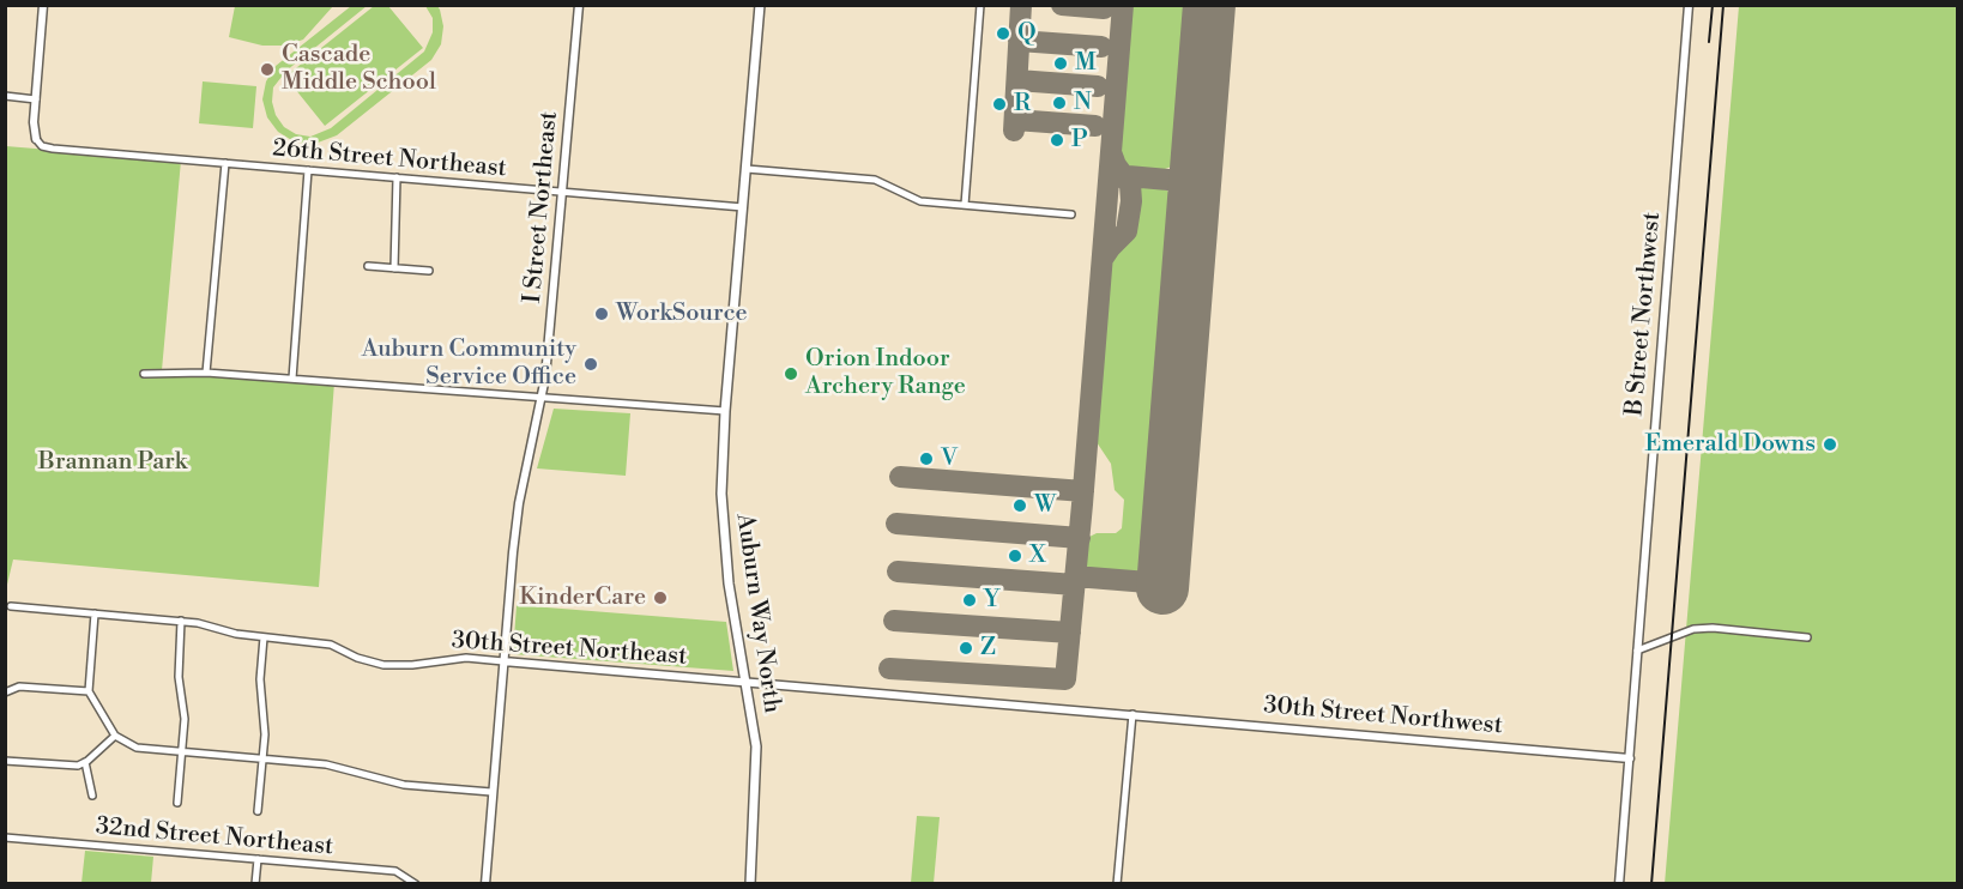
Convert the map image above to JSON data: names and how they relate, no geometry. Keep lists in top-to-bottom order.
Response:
{
  "streets": {
    "main road": ["Auburn Way North"],
    "street": [
      "26th Street Northeast",
      "I Street Northeast",
      "B Street Northwest",
      "30th Street Northeast",
      "30th Street Northwest",
      "32nd Street Northeast"
    ]
  },
  "crossings": [
    ["26th Street Northeast", "I Street Northeast"],
    ["26th Street Northeast", "Auburn Way North"],
    ["I Street Northeast", "30th Street Northeast"],
    ["B Street Northwest", "30th Street Northwest"],
    ["Auburn Way North", "30th Street Northeast"],
    ["30th Street Northeast", "30th Street Northwest"]
  ],
  "parks": ["Brannan Park"],
  "places": [
    "Q",
    "M",
    "Cascade Middle School",
    "N",
    "R",
    "P",
    "WorkSource",
    "Auburn Community Service Office",
    "Orion Indoor Archery Range",
    "Emerald Downs",
    "V",
    "W",
    "X",
    "KinderCare",
    "Y",
    "Z"
  ]
}
